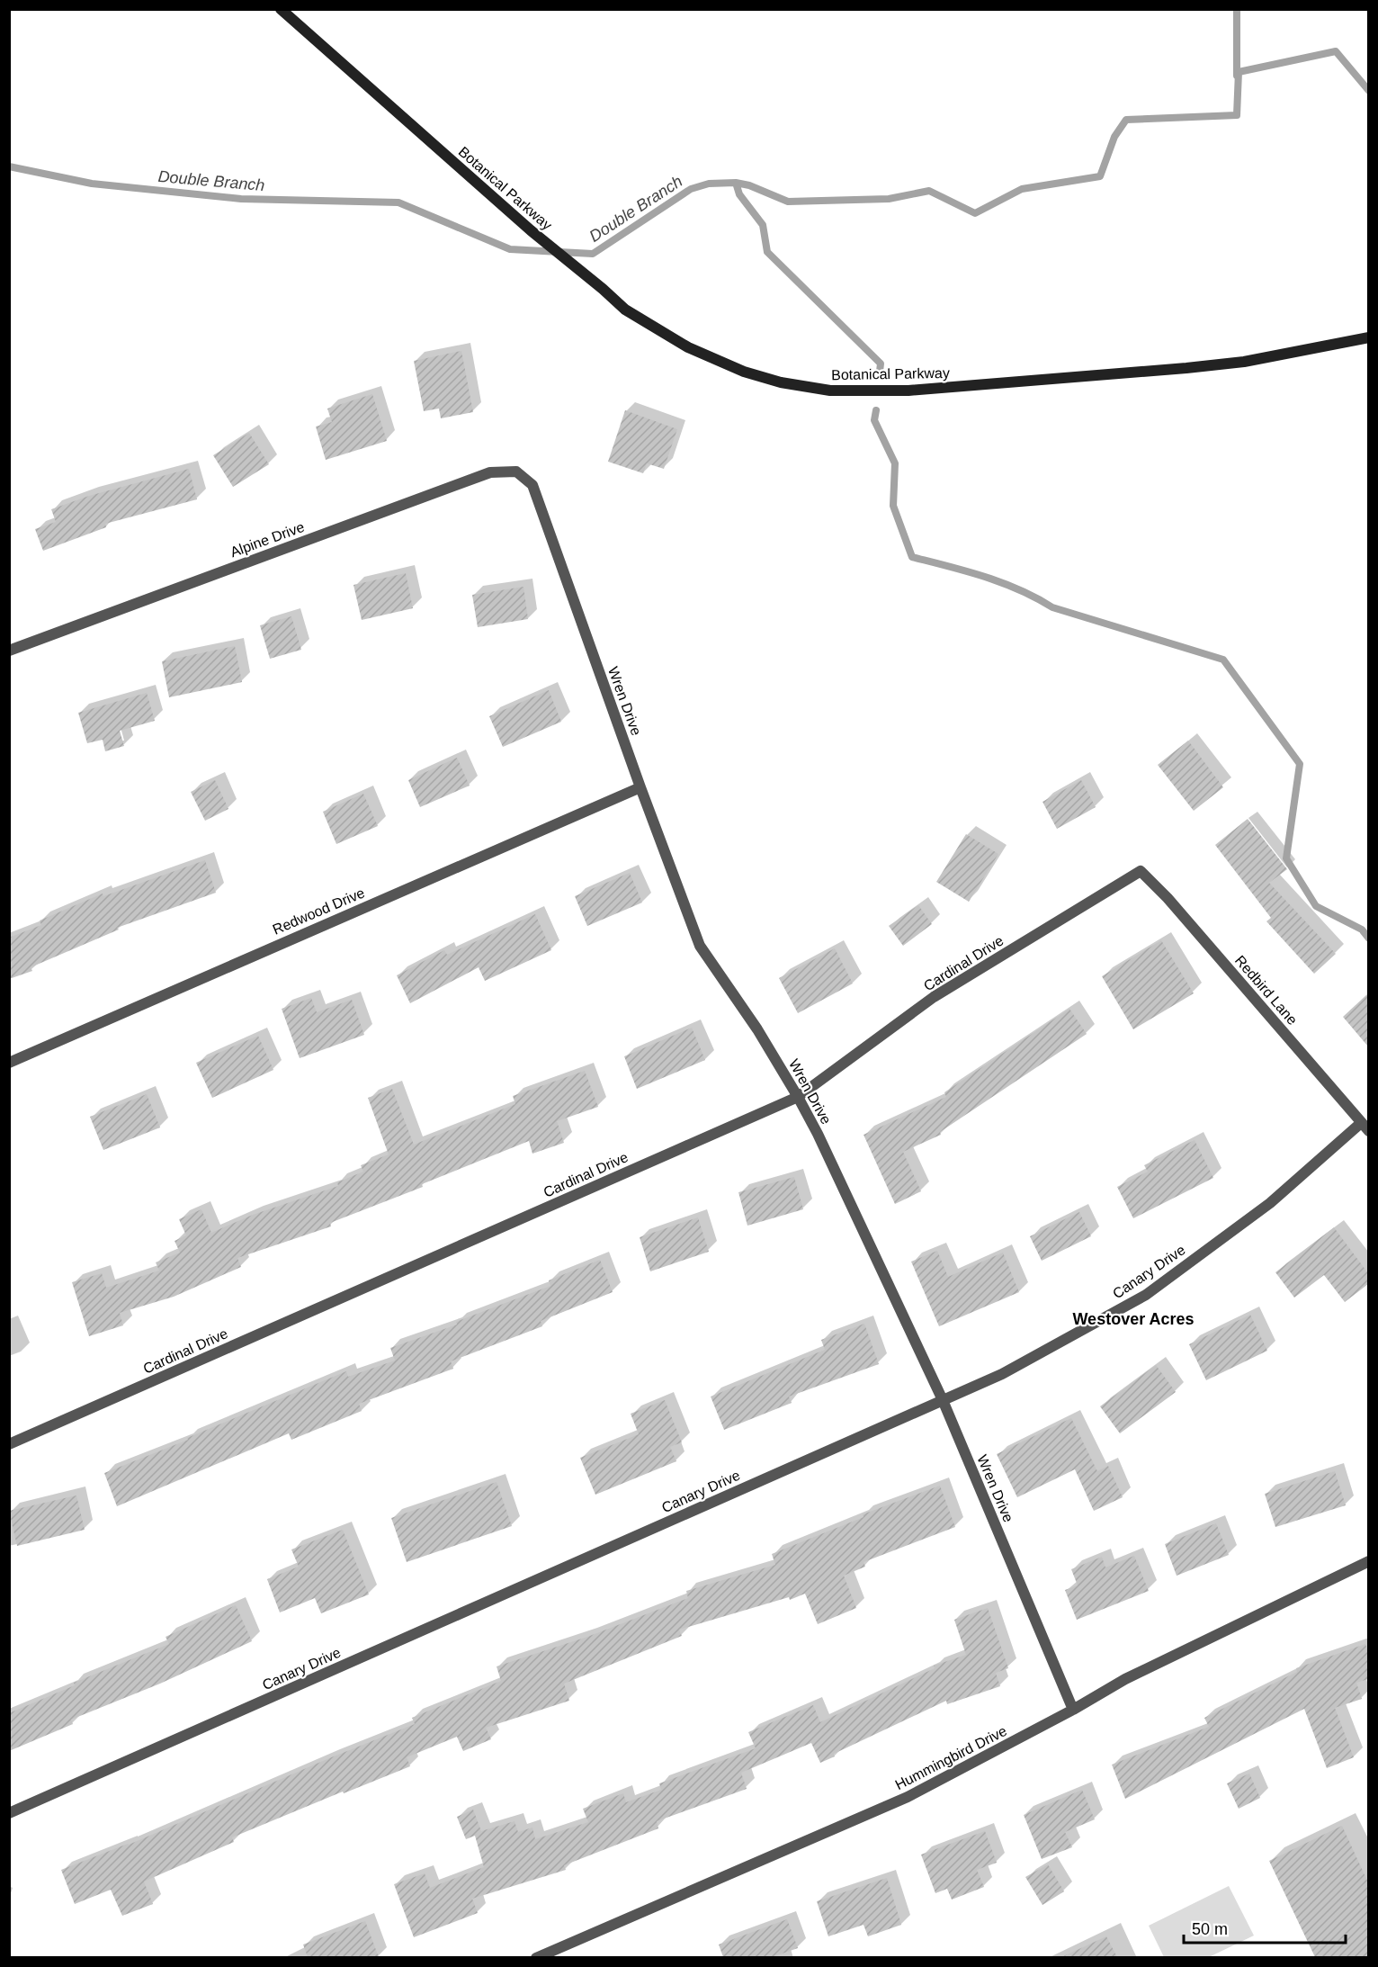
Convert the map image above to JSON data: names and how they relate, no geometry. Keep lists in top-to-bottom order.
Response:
{
  "streets": {
    "street": [
      "Botanical Parkway",
      "Alpine Drive",
      "Wren Drive",
      "Redwood Drive",
      "Cardinal Drive",
      "Redbird Lane",
      "Canary Drive",
      "Hummingbird Drive"
    ]
  },
  "crossings": [
    ["Alpine Drive", "Wren Drive"],
    ["Wren Drive", "Redwood Drive"],
    ["Wren Drive", "Cardinal Drive"],
    ["Wren Drive", "Canary Drive"],
    ["Wren Drive", "Hummingbird Drive"],
    ["Cardinal Drive", "Redbird Lane"],
    ["Redbird Lane", "Canary Drive"]
  ],
  "districts": ["Westover Acres"],
  "water": ["Double Branch"],
  "scale_bar": "50 m"
}
